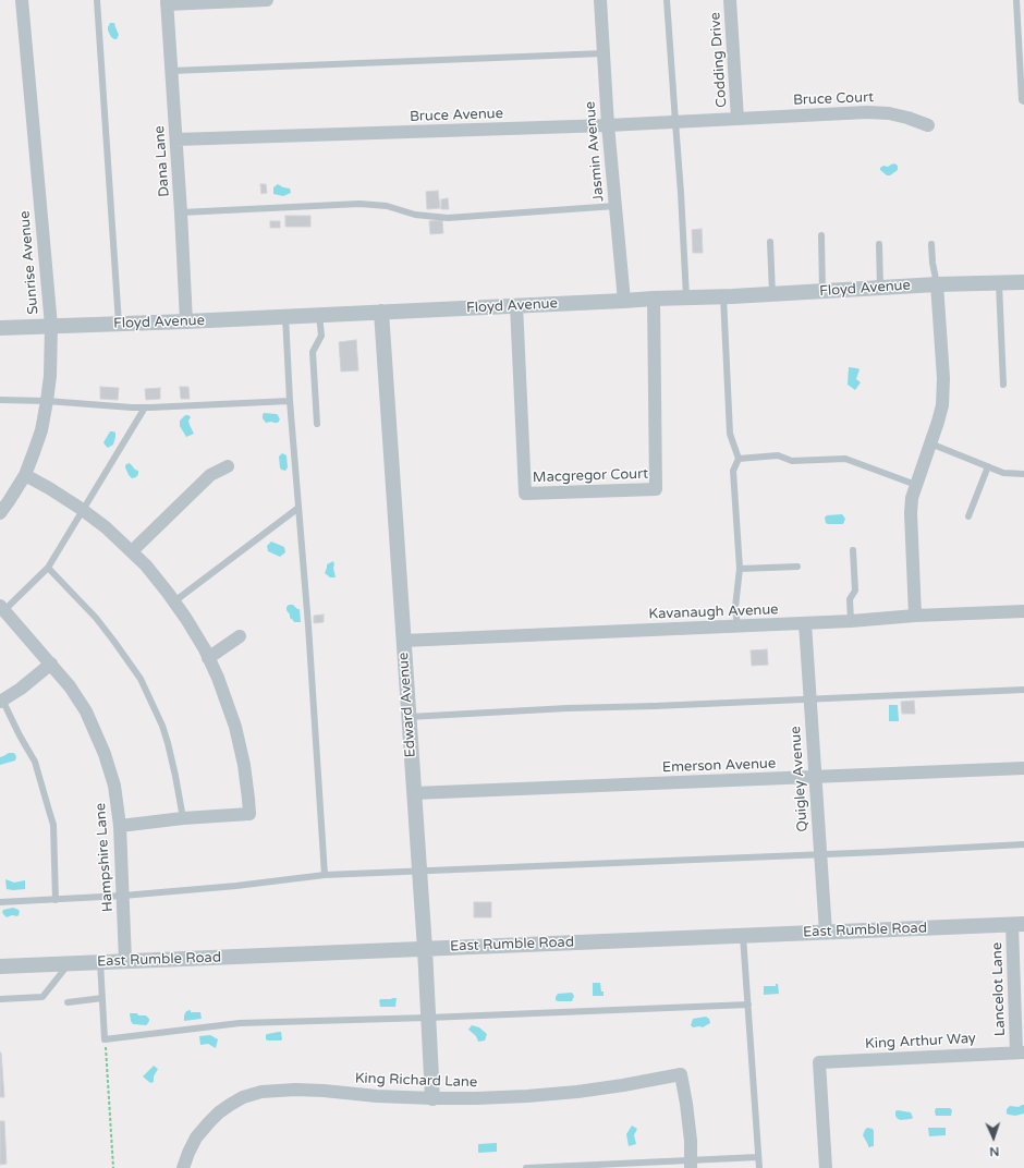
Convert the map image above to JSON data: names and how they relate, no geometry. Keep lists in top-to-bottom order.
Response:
{
  "streets": {
    "street": [
      "Codding Drive",
      "Bruce Court",
      "Bruce Avenue",
      "Jasmin Avenue",
      "Dana Lane",
      "Sunrise Avenue",
      "Floyd Avenue",
      "Macgregor Court",
      "Kavanaugh Avenue",
      "Edward Avenue",
      "Emerson Avenue",
      "Quigley Avenue",
      "Hampshire Lane",
      "East Rumble Road",
      "Lancelot Lane",
      "King Arthur Way",
      "King Richard Lane"
    ]
  },
  "crossings": [
    ["Codding Drive", "Bruce Court"],
    ["Codding Drive", "Bruce Avenue"],
    ["Bruce Court", "Bruce Avenue"],
    ["Bruce Avenue", "Jasmin Avenue"],
    ["Bruce Avenue", "Dana Lane"],
    ["Jasmin Avenue", "Floyd Avenue"],
    ["Dana Lane", "Floyd Avenue"],
    ["Sunrise Avenue", "Floyd Avenue"],
    ["Floyd Avenue", "Macgregor Court"],
    ["Floyd Avenue", "Edward Avenue"],
    ["Kavanaugh Avenue", "Edward Avenue"],
    ["Kavanaugh Avenue", "Quigley Avenue"],
    ["Edward Avenue", "Emerson Avenue"],
    ["Edward Avenue", "East Rumble Road"],
    ["Edward Avenue", "King Richard Lane"],
    ["Emerson Avenue", "Quigley Avenue"],
    ["Quigley Avenue", "East Rumble Road"],
    ["Hampshire Lane", "East Rumble Road"],
    ["East Rumble Road", "Lancelot Lane"],
    ["Lancelot Lane", "King Arthur Way"]
  ],
  "north": "bottom"
}
